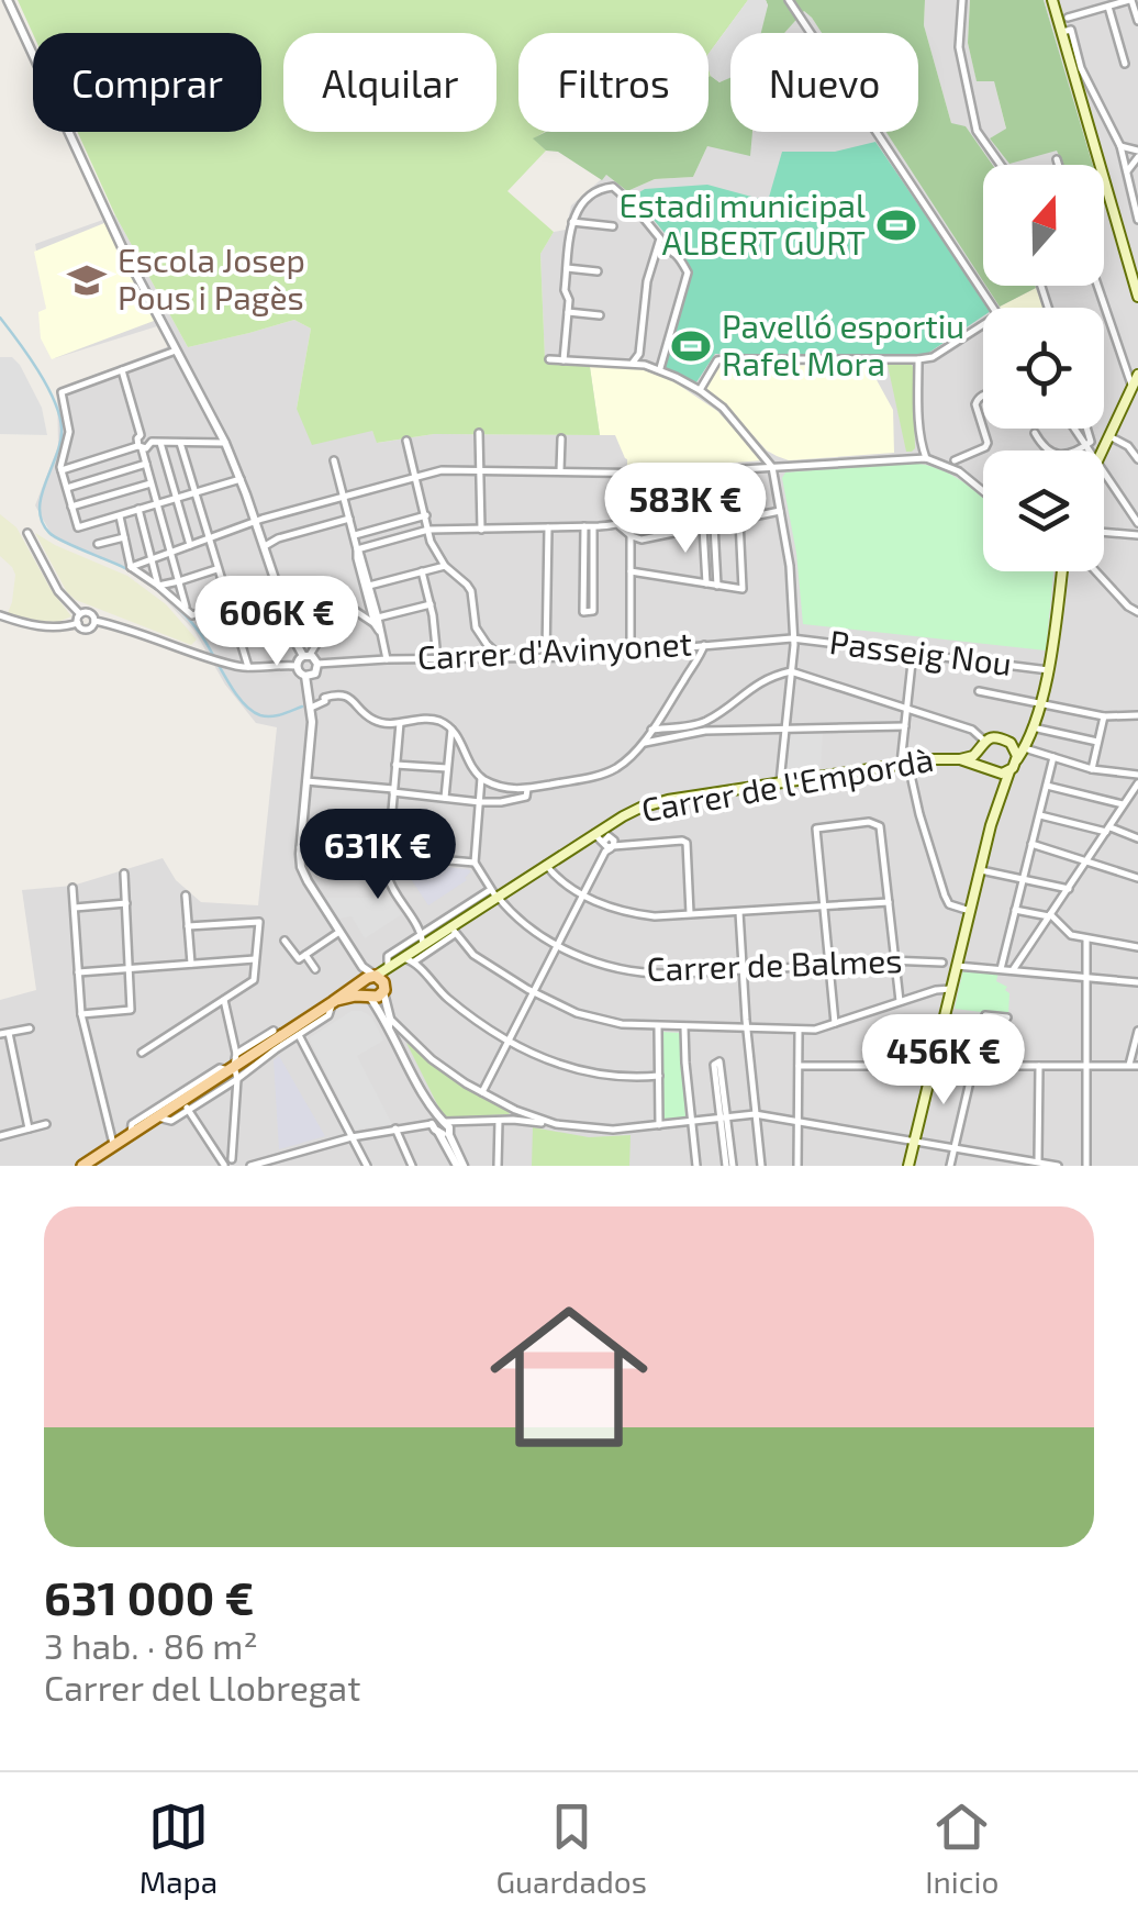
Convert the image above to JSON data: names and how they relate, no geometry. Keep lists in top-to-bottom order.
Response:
{
  "streets": {
    "main road": ["Carrer de l'Empordà"],
    "street": ["Carrer d'Avinyonet", "Passeig Nou", "Carrer de Balmes"]
  },
  "crossings": [
    ["Carrer d'Avinyonet", "Passeig Nou"],
    ["Carrer de l'Empordà", "Carrer de Balmes"]
  ],
  "places": {
    "sports": ["Estadi municipal ALBERT GURT", "Pavelló esportiu Rafel Mora"],
    "school or university": ["Escola Josep Pous i Pagès"]
  },
  "north": "top",
  "page": {
    "chip": [
      "Comprar",
      "Alquilar",
      "Filtros",
      "Nuevo"
    ],
    "price": [
      "583K €",
      "606K €",
      "631K €",
      "456K €"
    ],
    "list": [
      {
        "name": "631 000 €",
        "note": "3 hab. · 86 m² · Carrer del Llobregat"
      }
    ],
    "tabs": ["Mapa", "Guardados", "Inicio"]
  }
}
